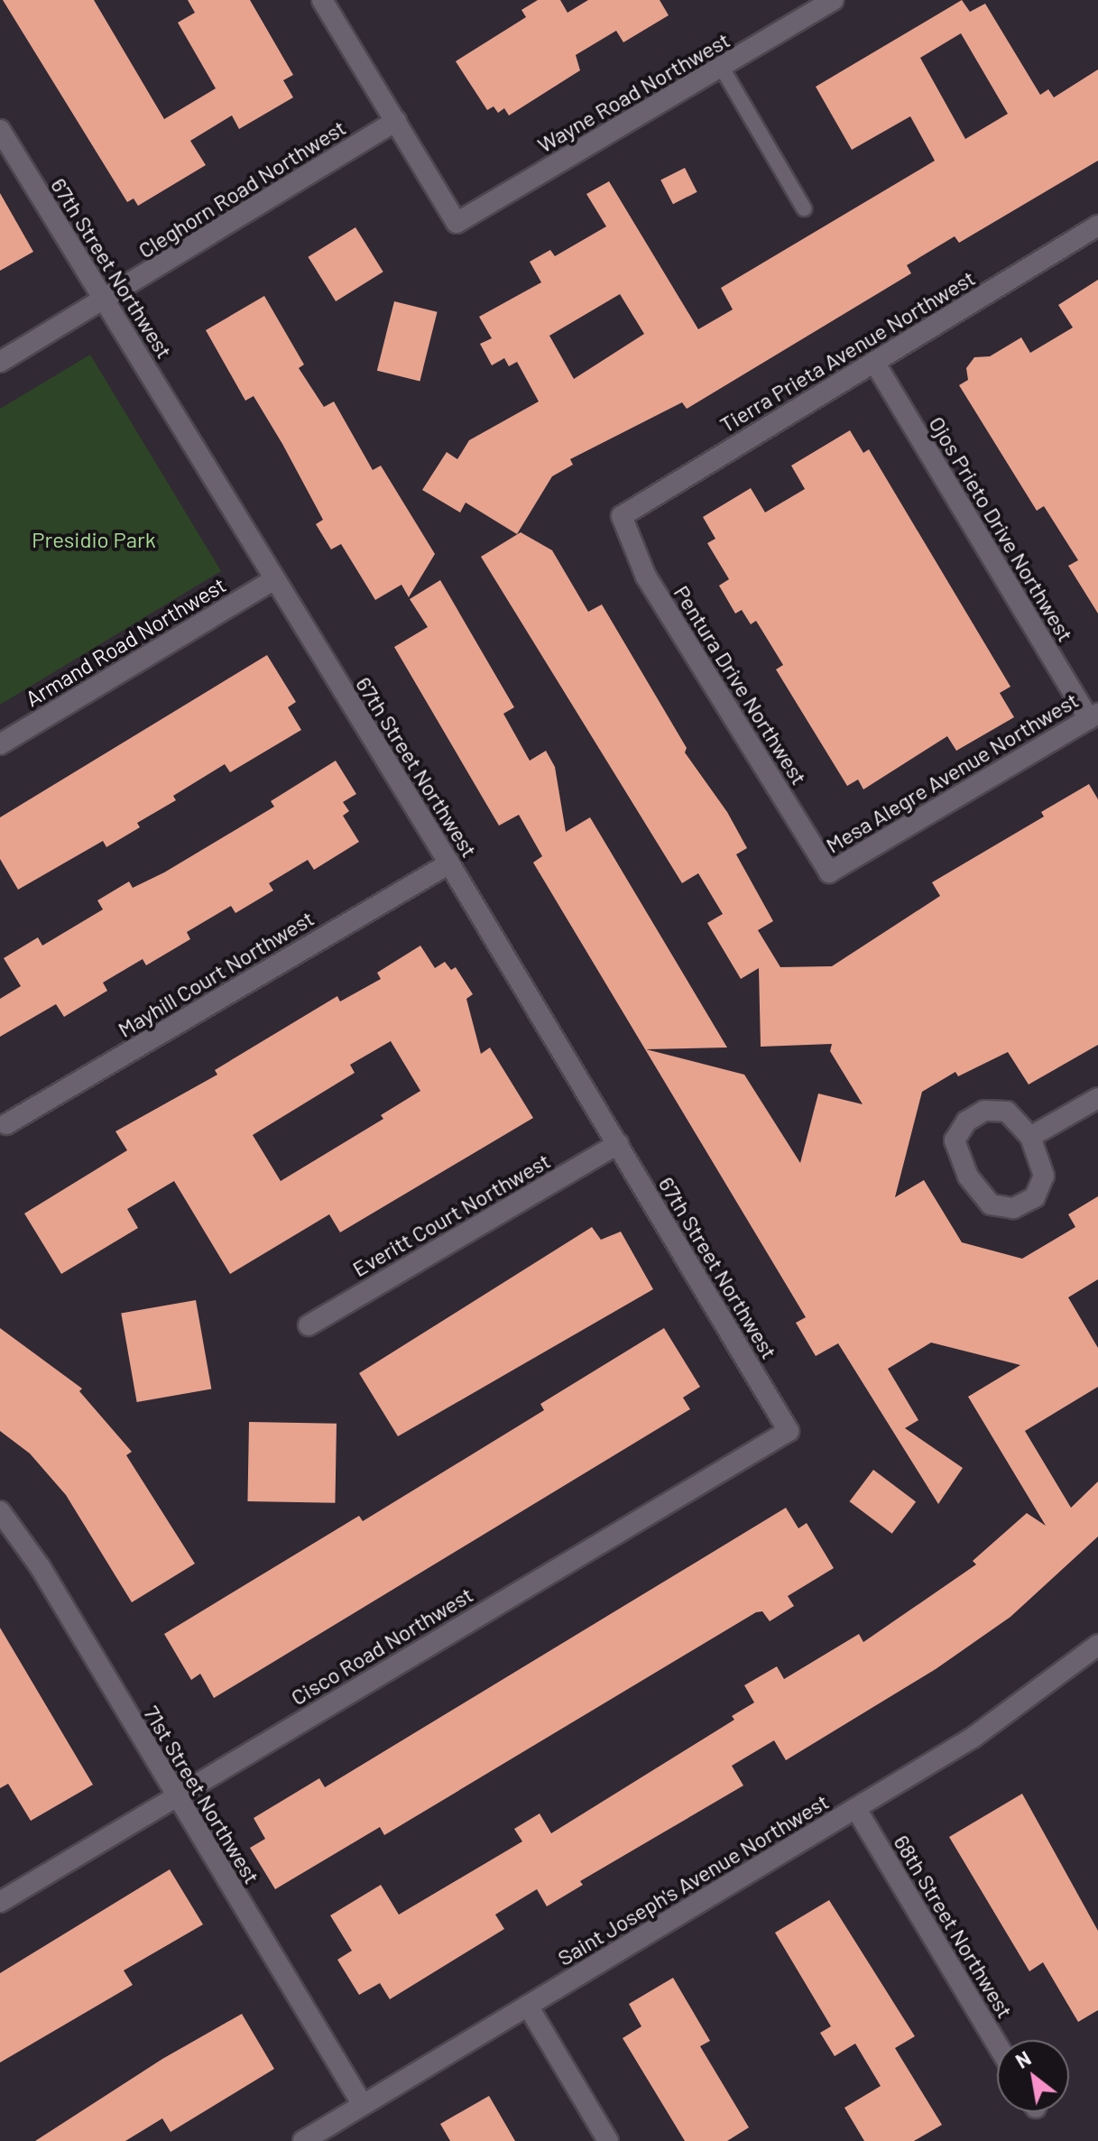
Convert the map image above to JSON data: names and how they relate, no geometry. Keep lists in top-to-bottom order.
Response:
{
  "streets": {
    "street": [
      "Wayne Road Northwest",
      "Cleghorn Road Northwest",
      "67th Street Northwest",
      "Tierra Prieta Avenue Northwest",
      "Ojos Prieto Drive Northwest",
      "Armand Road Northwest",
      "Pentura Drive Northwest",
      "Mesa Alegre Avenue Northwest",
      "Mayhill Court Northwest",
      "Everitt Court Northwest",
      "Cisco Road Northwest",
      "71st Street Northwest",
      "Saint Joseph's Avenue Northwest",
      "68th Street Northwest"
    ]
  },
  "crossings": [
    ["Wayne Road Northwest", "Cleghorn Road Northwest"],
    ["Cleghorn Road Northwest", "67th Street Northwest"],
    ["67th Street Northwest", "Armand Road Northwest"],
    ["67th Street Northwest", "Mayhill Court Northwest"],
    ["67th Street Northwest", "Everitt Court Northwest"],
    ["67th Street Northwest", "Cisco Road Northwest"],
    ["Tierra Prieta Avenue Northwest", "Ojos Prieto Drive Northwest"],
    ["Tierra Prieta Avenue Northwest", "Pentura Drive Northwest"],
    ["Ojos Prieto Drive Northwest", "Mesa Alegre Avenue Northwest"],
    ["Pentura Drive Northwest", "Mesa Alegre Avenue Northwest"],
    ["Cisco Road Northwest", "71st Street Northwest"],
    ["71st Street Northwest", "Saint Joseph's Avenue Northwest"],
    ["Saint Joseph's Avenue Northwest", "68th Street Northwest"]
  ],
  "parks": ["Presidio Park"],
  "north": "top left"
}
